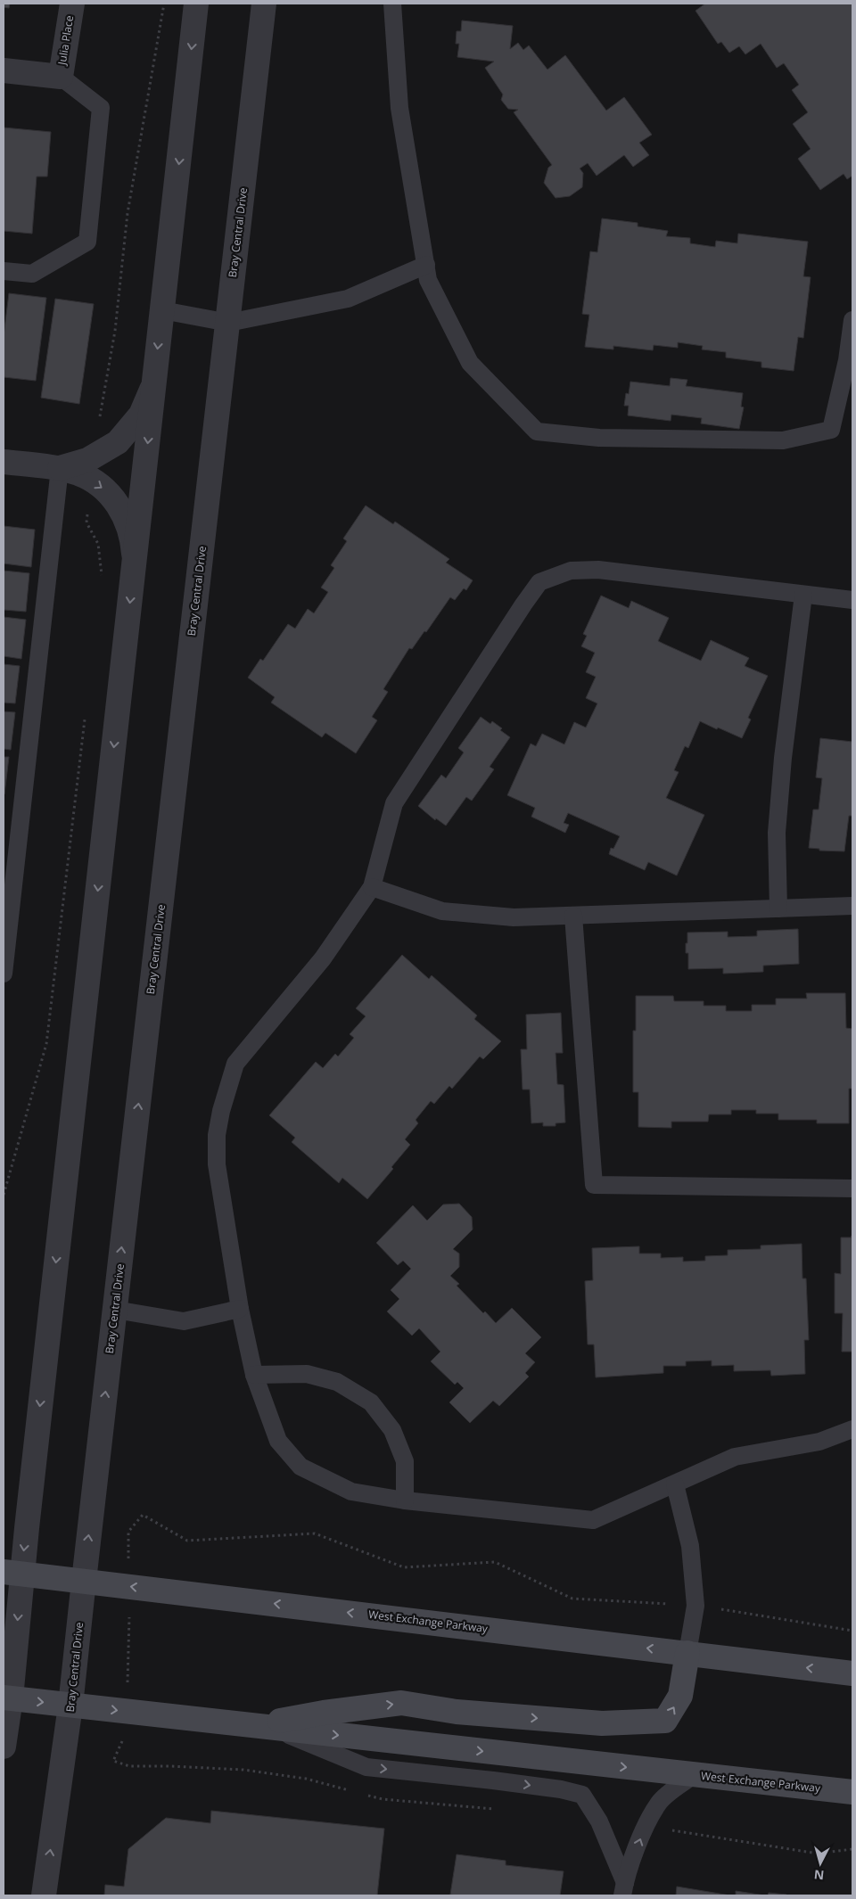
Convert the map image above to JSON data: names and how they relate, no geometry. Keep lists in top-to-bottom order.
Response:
{
  "streets": {
    "main road": ["West Exchange Parkway"],
    "street": ["Julia Place", "Bray Central Drive"]
  },
  "crossings": [
    ["Bray Central Drive", "West Exchange Parkway"]
  ],
  "north": "bottom"
}
